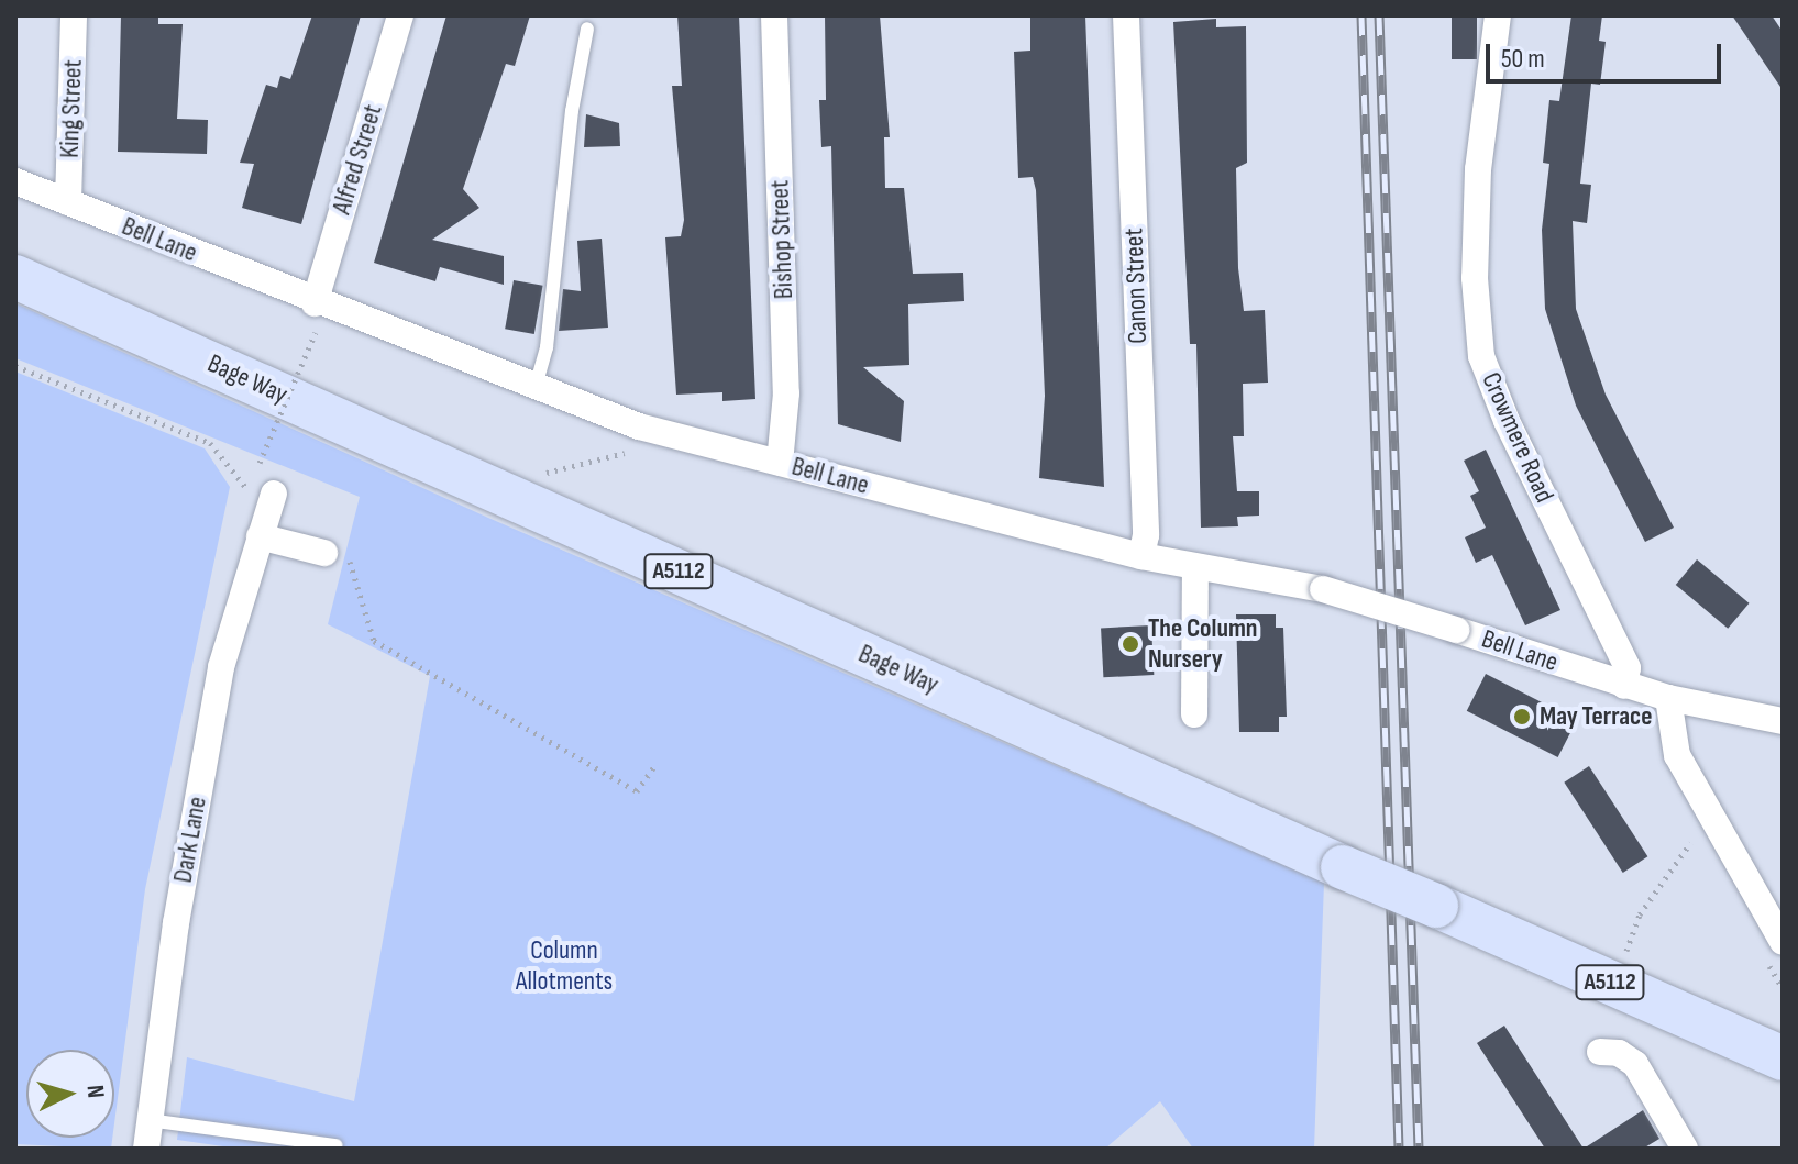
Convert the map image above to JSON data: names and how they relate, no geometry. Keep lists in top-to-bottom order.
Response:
{
  "streets": {
    "main road": ["Bage Way", "A5112"],
    "street": [
      "King Street",
      "Alfred Street",
      "Bell Lane",
      "Bishop Street",
      "Canon Street",
      "Crowmere Road",
      "Dark Lane"
    ]
  },
  "crossings": [
    ["King Street", "Bell Lane"],
    ["Alfred Street", "Bell Lane"],
    ["Bell Lane", "Bishop Street"],
    ["Bell Lane", "Canon Street"],
    ["Bell Lane", "Crowmere Road"]
  ],
  "parks": ["Column Allotments"],
  "places": ["The Column Nursery", "May Terrace"],
  "scale_bar": "50 m",
  "north": "right"
}
